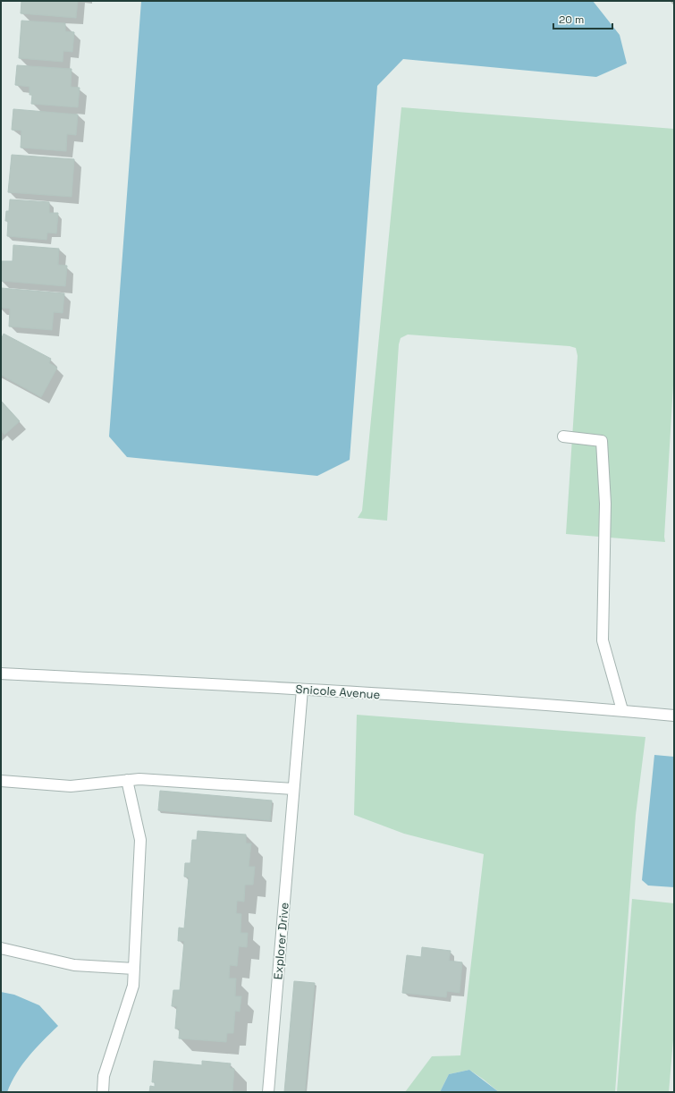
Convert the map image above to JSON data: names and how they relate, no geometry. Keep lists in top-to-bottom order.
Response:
{
  "streets": {
    "street": ["Snicole Avenue", "Explorer Drive"]
  },
  "crossings": [
    ["Snicole Avenue", "Explorer Drive"]
  ],
  "scale_bar": "20 m"
}
